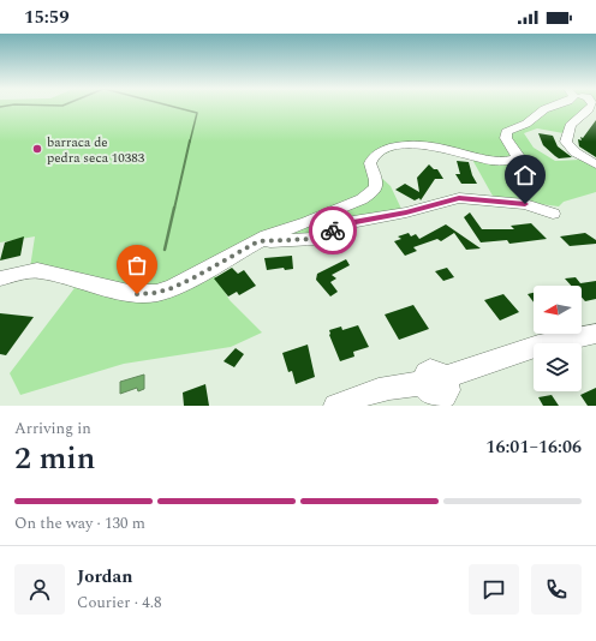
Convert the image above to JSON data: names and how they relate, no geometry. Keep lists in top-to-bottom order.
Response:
{
  "places": ["barraca de pedra seca 10383"],
  "north": "left",
  "page": {
    "status": "15:59",
    "heading": ["2 min", "Arriving in", "16:01–16:06"],
    "panel": ["Jordan", "Courier · 4.8"],
    "bar": "On the way · 130 m"
  }
}
